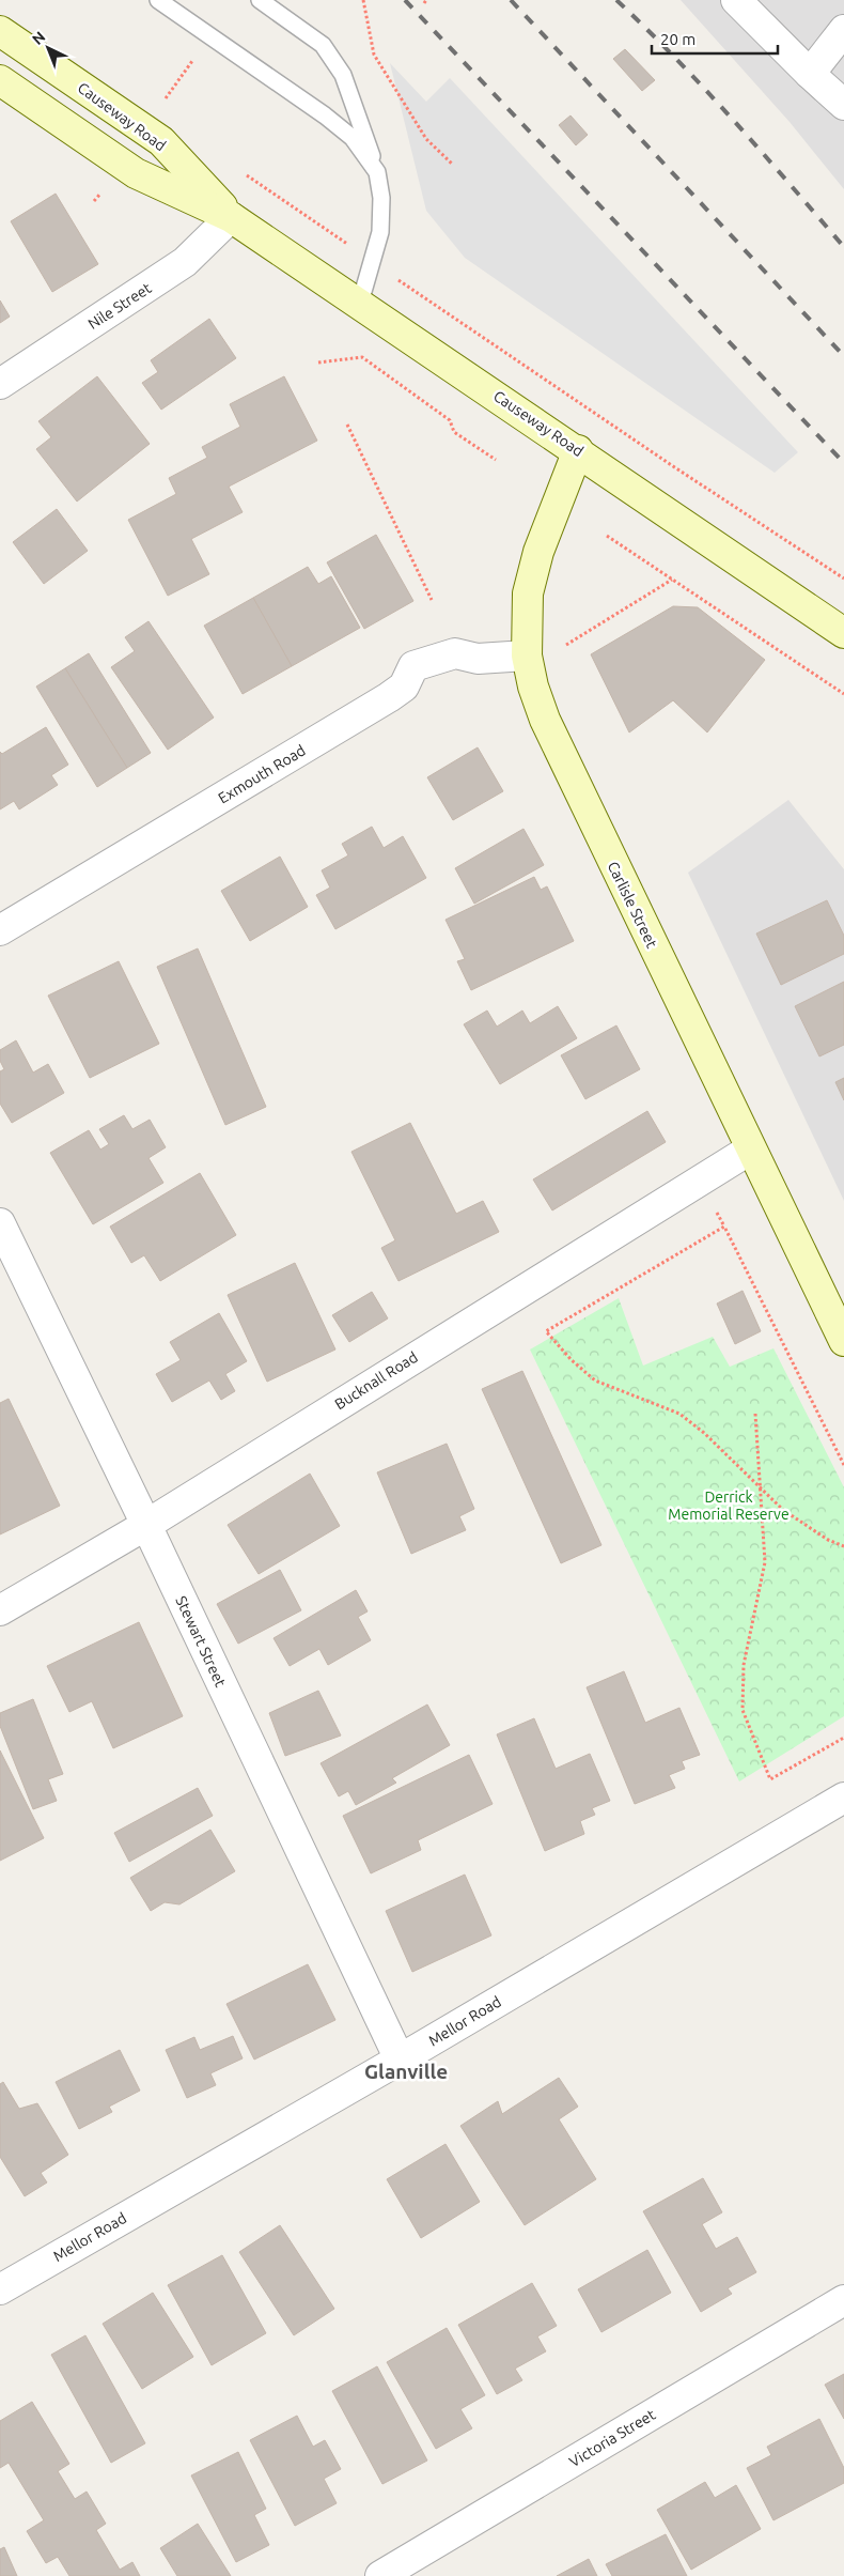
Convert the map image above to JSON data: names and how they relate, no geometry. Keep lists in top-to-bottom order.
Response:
{
  "streets": {
    "main road": ["Causeway Road", "Carlisle Street"],
    "street": [
      "Nile Street",
      "Exmouth Road",
      "Bucknall Road",
      "Stewart Street",
      "Mellor Road",
      "Victoria Street"
    ]
  },
  "crossings": [
    ["Causeway Road", "Nile Street"],
    ["Causeway Road", "Carlisle Street"],
    ["Exmouth Road", "Carlisle Street"],
    ["Carlisle Street", "Bucknall Road"],
    ["Bucknall Road", "Stewart Street"],
    ["Stewart Street", "Mellor Road"]
  ],
  "districts": ["Glanville"],
  "parks": ["Derrick Memorial Reserve"],
  "scale_bar": "20 m",
  "north": "top left"
}
